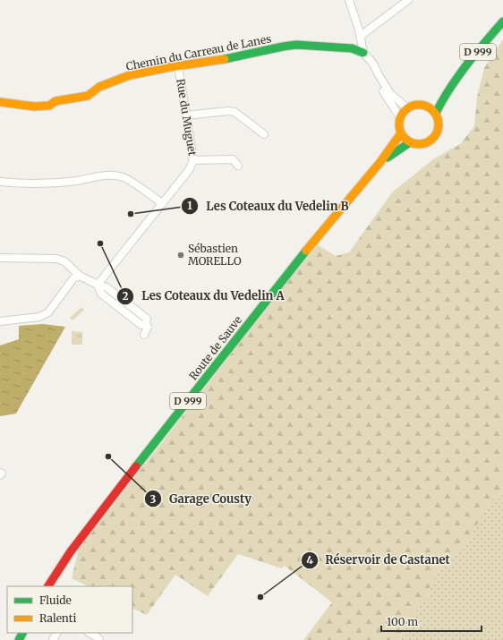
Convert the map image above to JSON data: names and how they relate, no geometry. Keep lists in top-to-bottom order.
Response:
{
  "streets": {
    "main road": ["D 999", "Chemin du Carreau de Lanes", "Route de Sauve"],
    "street": ["Rue du Muguet"]
  },
  "crossings": [
    ["D 999", "Route de Sauve"],
    ["Chemin du Carreau de Lanes", "Rue du Muguet"]
  ],
  "places": [
    "Les Coteaux du Vedelin B",
    "Les Coteaux du Vedelin A",
    "Sébastien MORELLO",
    "Garage Cousty",
    "Réservoir de Castanet"
  ],
  "legend": ["Fluide", "Ralenti"],
  "scale_bar": "100 m"
}
